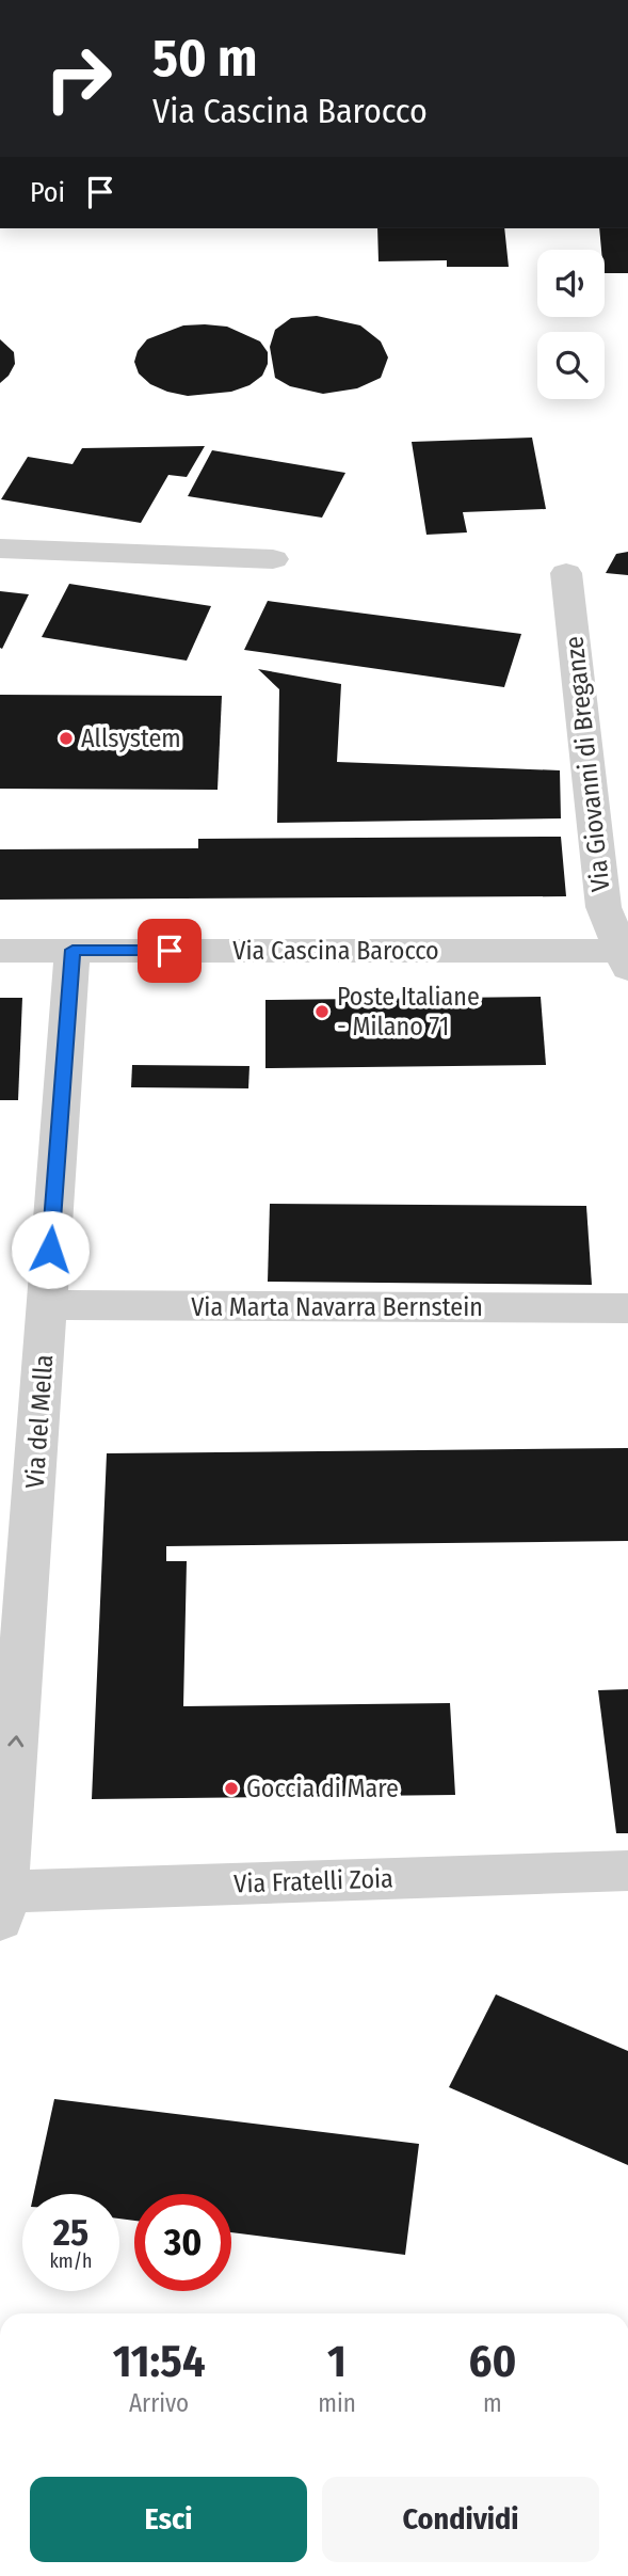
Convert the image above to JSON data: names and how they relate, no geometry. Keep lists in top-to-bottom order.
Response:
{
  "streets": {
    "street": [
      "Via Giovanni di Breganze",
      "Via Cascina Barocco",
      "Via Marta Navarra Bernstein",
      "Via del Mella",
      "Via Fratelli Zoia"
    ]
  },
  "crossings": [
    ["Via Giovanni di Breganze", "Via Cascina Barocco"],
    ["Via Cascina Barocco", "Via del Mella"],
    ["Via Marta Navarra Bernstein", "Via del Mella"],
    ["Via del Mella", "Via Fratelli Zoia"]
  ],
  "one_way": ["Via del Mella"],
  "places": ["Allsystem", "Poste Italiane - Milano 71", "Goccia di Mare"],
  "page": {
    "turn": ["50 m", "Via Cascina Barocco"],
    "then": "Poi",
    "speed": "25 km/h",
    "limit": "30",
    "eta": [
      "11:54",
      "Arrivo",
      "1",
      "min",
      "60",
      "m"
    ],
    "buttons": ["Esci", "Condividi"]
  }
}
